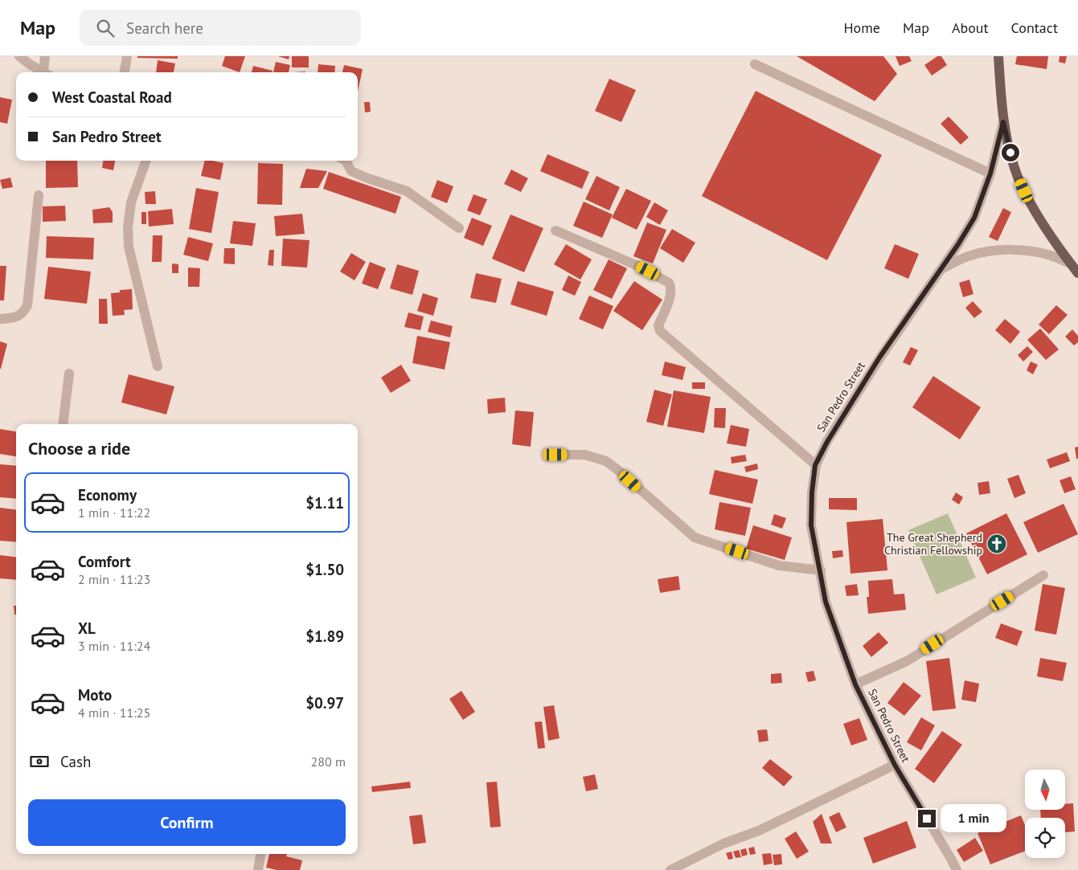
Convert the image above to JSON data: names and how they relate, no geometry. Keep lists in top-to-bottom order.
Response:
{
  "streets": {
    "main road": ["San Pedro Street"]
  },
  "places": {
    "church": ["The Great Shepherd Christian Fellowship"]
  },
  "north": "bottom",
  "page": {
    "header": "Map",
    "search": "Search here",
    "nav": [
      "Home",
      "Map",
      "About",
      "Contact"
    ],
    "banner": ["West Coastal Road", "San Pedro Street"],
    "heading": "Choose a ride",
    "list": [
      {
        "name": "Economy",
        "note": "1 min · 11:22",
        "value": "$1.11"
      },
      {
        "name": "Comfort",
        "note": "2 min · 11:23",
        "value": "$1.50"
      },
      {
        "name": "XL",
        "note": "3 min · 11:24",
        "value": "$1.89"
      },
      {
        "name": "Moto",
        "note": "4 min · 11:25",
        "value": "$0.97"
      }
    ],
    "pay": ["Cash", "280 m"],
    "buttons": "Confirm",
    "bubble": "1 min"
  }
}
